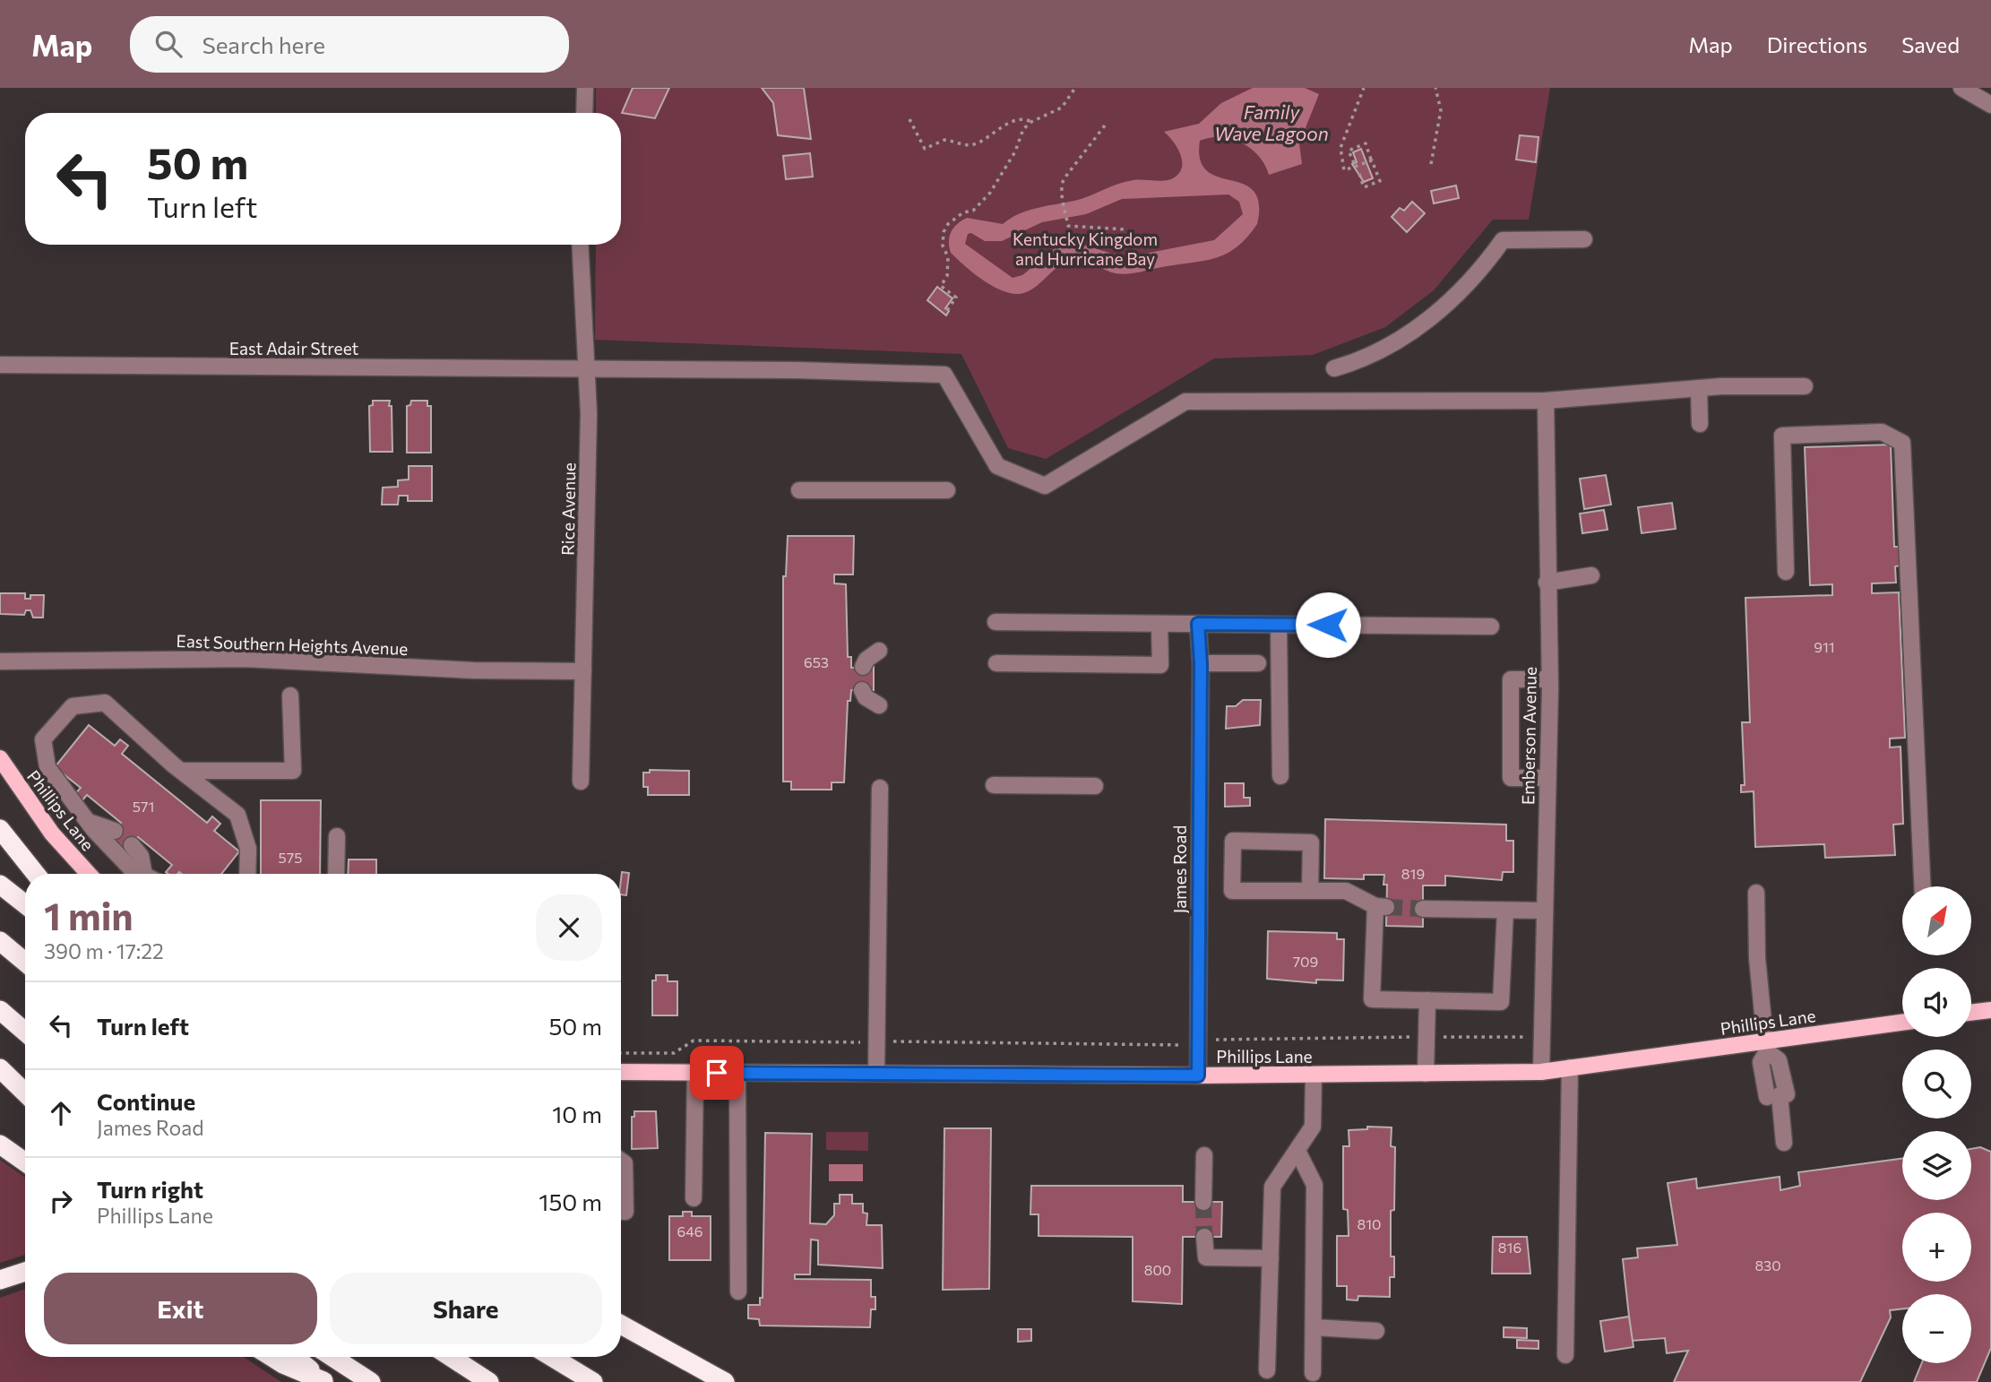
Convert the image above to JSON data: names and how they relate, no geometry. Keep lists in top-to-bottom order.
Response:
{
  "streets": {
    "main road": ["Phillips Lane"],
    "street": [
      "East Adair Street",
      "Rice Avenue",
      "East Southern Heights Avenue",
      "Emberson Avenue",
      "James Road"
    ]
  },
  "crossings": [
    ["East Adair Street", "Rice Avenue"],
    ["East Adair Street", "Emberson Avenue"],
    ["Rice Avenue", "East Southern Heights Avenue"],
    ["Emberson Avenue", "Phillips Lane"],
    ["Phillips Lane", "James Road"]
  ],
  "water": ["Family Wave Lagoon"],
  "parks": ["Kentucky Kingdom and Hurricane Bay"],
  "house_numbers": [
    "911",
    "653",
    "571",
    "575",
    "819",
    "709",
    "810",
    "646",
    "816",
    "830",
    "800"
  ],
  "north": "top right",
  "page": {
    "header": "Map",
    "search": "Search here",
    "nav": ["Map", "Directions", "Saved"],
    "turn": ["50 m", "Turn left"],
    "heading": ["1 min", "390 m · 17:22"],
    "map_buttons": ["+", "−"],
    "list": [
      {
        "name": "Turn left",
        "value": "50 m"
      },
      {
        "name": "Continue",
        "note": "James Road",
        "value": "10 m"
      },
      {
        "name": "Turn right",
        "note": "Phillips Lane",
        "value": "150 m"
      }
    ],
    "buttons": ["Exit", "Share"]
  }
}
